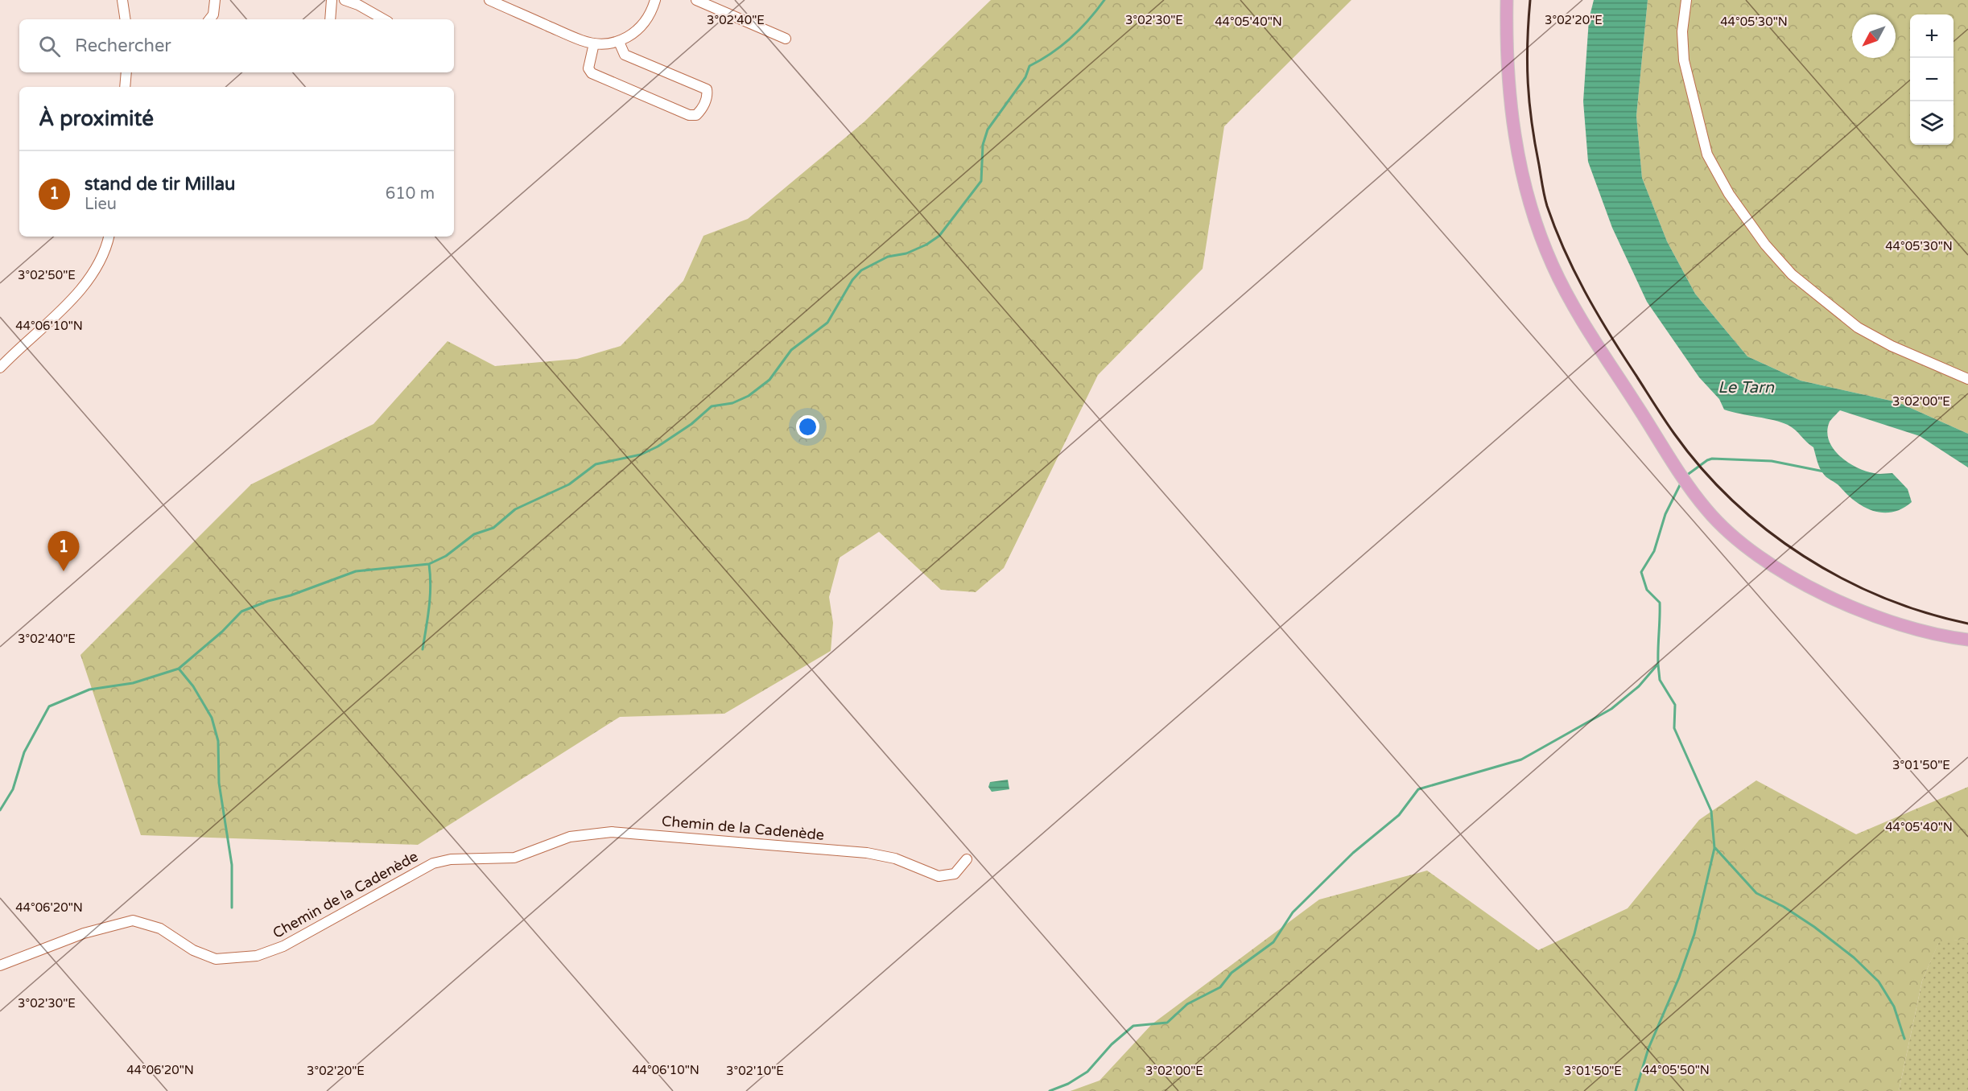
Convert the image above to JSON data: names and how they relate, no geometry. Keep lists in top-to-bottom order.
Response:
{
  "streets": {
    "street": ["Chemin de la Cadenède"]
  },
  "water": ["Le Tarn"],
  "north": "bottom left",
  "page": {
    "map_buttons": ["+", "−"],
    "search": "Rechercher",
    "heading": "À proximité",
    "list": [
      {
        "mark": "1",
        "name": "stand de tir Millau",
        "note": "Lieu",
        "value": "610 m"
      }
    ],
    "pins": "1"
  },
  "coordinates": [
    "3°02'40\"E",
    "3°02'30\"E",
    "3°02'20\"E",
    "44°05'40\"N",
    "44°05'30\"N",
    "3°02'50\"E",
    "44°06'10\"N",
    "3°02'00\"E",
    "3°01'50\"E",
    "44°06'20\"N",
    "44°05'50\"N",
    "3°02'10\"E"
  ]
}
